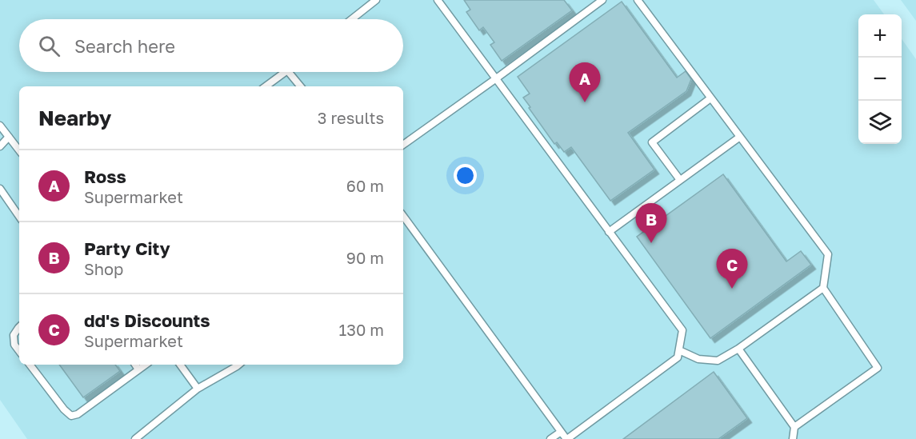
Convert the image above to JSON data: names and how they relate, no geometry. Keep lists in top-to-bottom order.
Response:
{
  "page": {
    "map_buttons": ["+", "−"],
    "search": "Search here",
    "pins": ["A", "B", "C"],
    "heading": ["Nearby", "3 results"],
    "list": [
      {
        "mark": "A",
        "name": "Ross",
        "note": "Supermarket",
        "value": "60 m"
      },
      {
        "mark": "B",
        "name": "Party City",
        "note": "Shop",
        "value": "90 m"
      },
      {
        "mark": "C",
        "name": "dd's Discounts",
        "note": "Supermarket",
        "value": "130 m"
      }
    ]
  }
}
